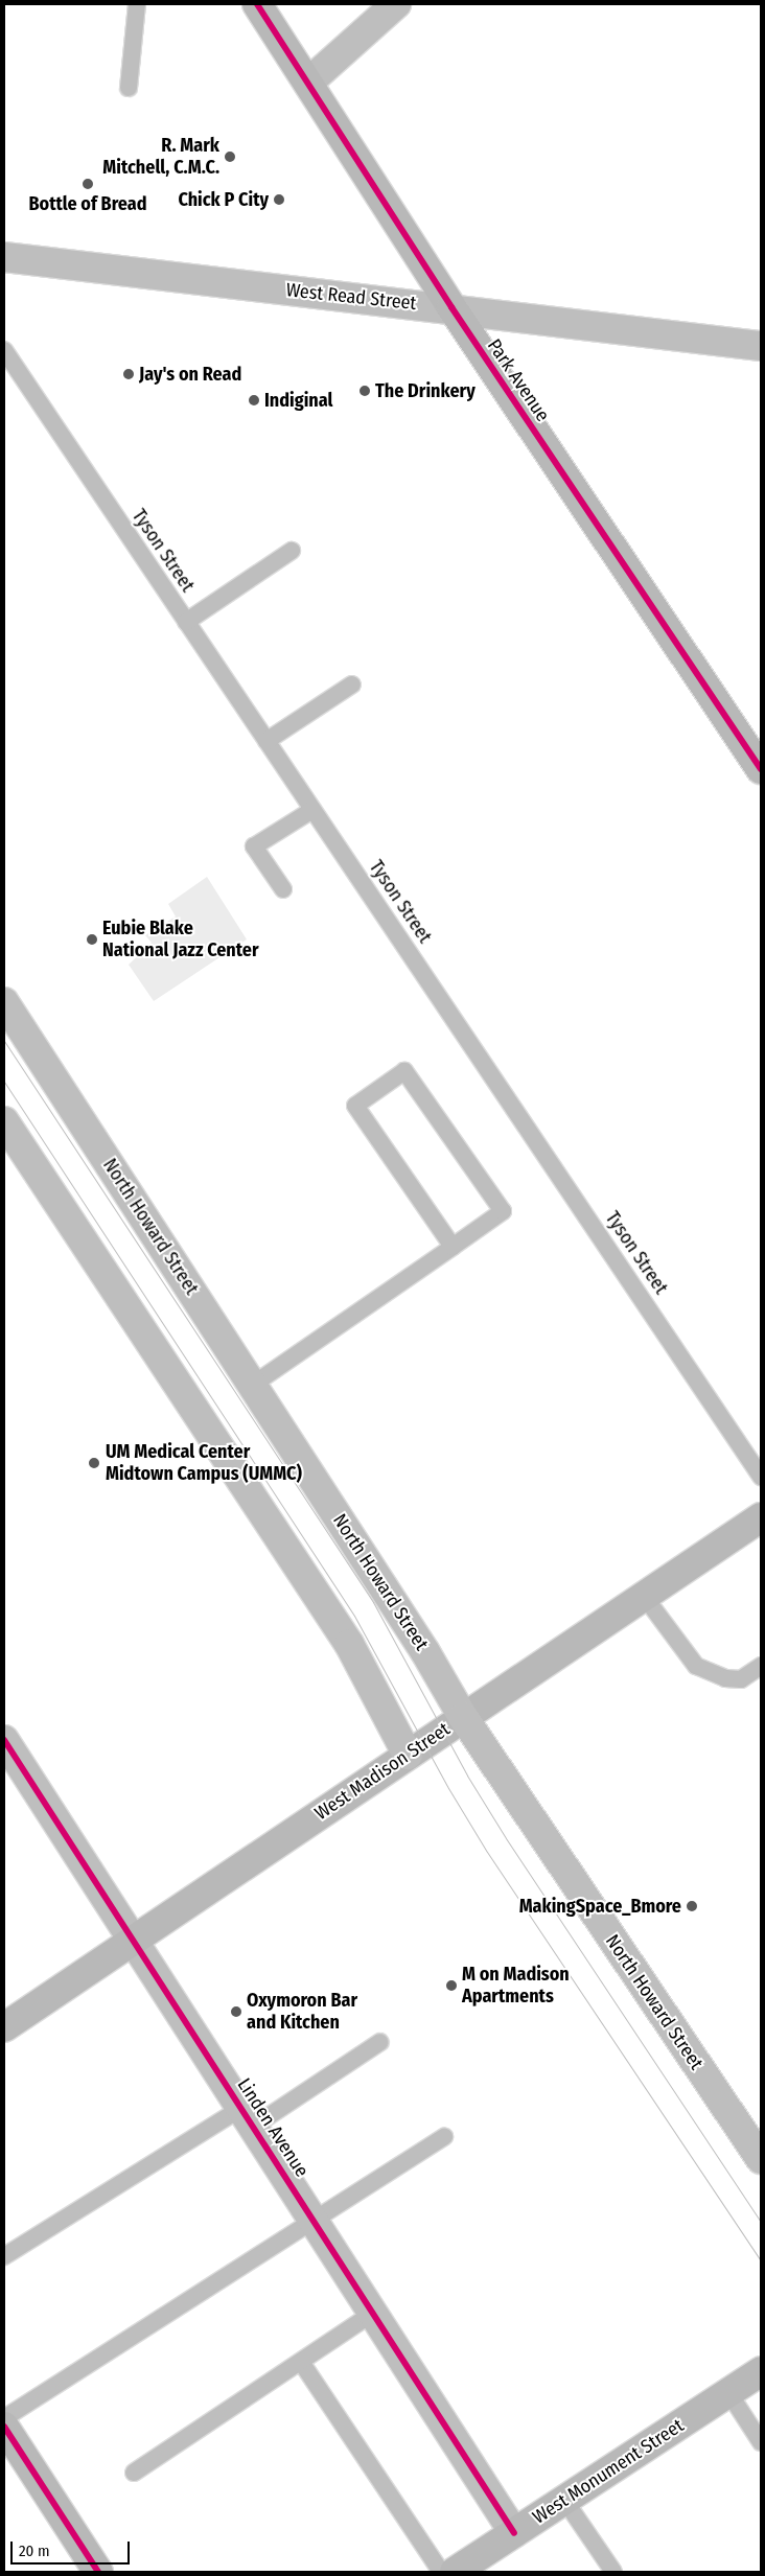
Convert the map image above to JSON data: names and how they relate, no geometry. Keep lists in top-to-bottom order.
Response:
{
  "streets": {
    "main road": ["West Read Street", "North Howard Street", "Linden Avenue"],
    "street": ["Park Avenue", "West Madison Street", "West Monument Street"],
    "lane": ["Tyson Street"]
  },
  "crossings": [
    ["West Read Street", "Park Avenue"],
    ["North Howard Street", "West Madison Street"],
    ["West Madison Street", "Linden Avenue"],
    ["Linden Avenue", "West Monument Street"]
  ],
  "places": [
    "R. Mark Mitchell, C.M.C.",
    "Bottle of Bread",
    "Chick P City",
    "Jay's on Read",
    "The Drinkery",
    "Indiginal",
    "Eubie Blake National Jazz Center",
    "UM Medical Center Midtown Campus (UMMC)",
    "MakingSpace_Bmore",
    "M on Madison Apartments",
    "Oxymoron Bar and Kitchen"
  ],
  "scale_bar": "20 m"
}
